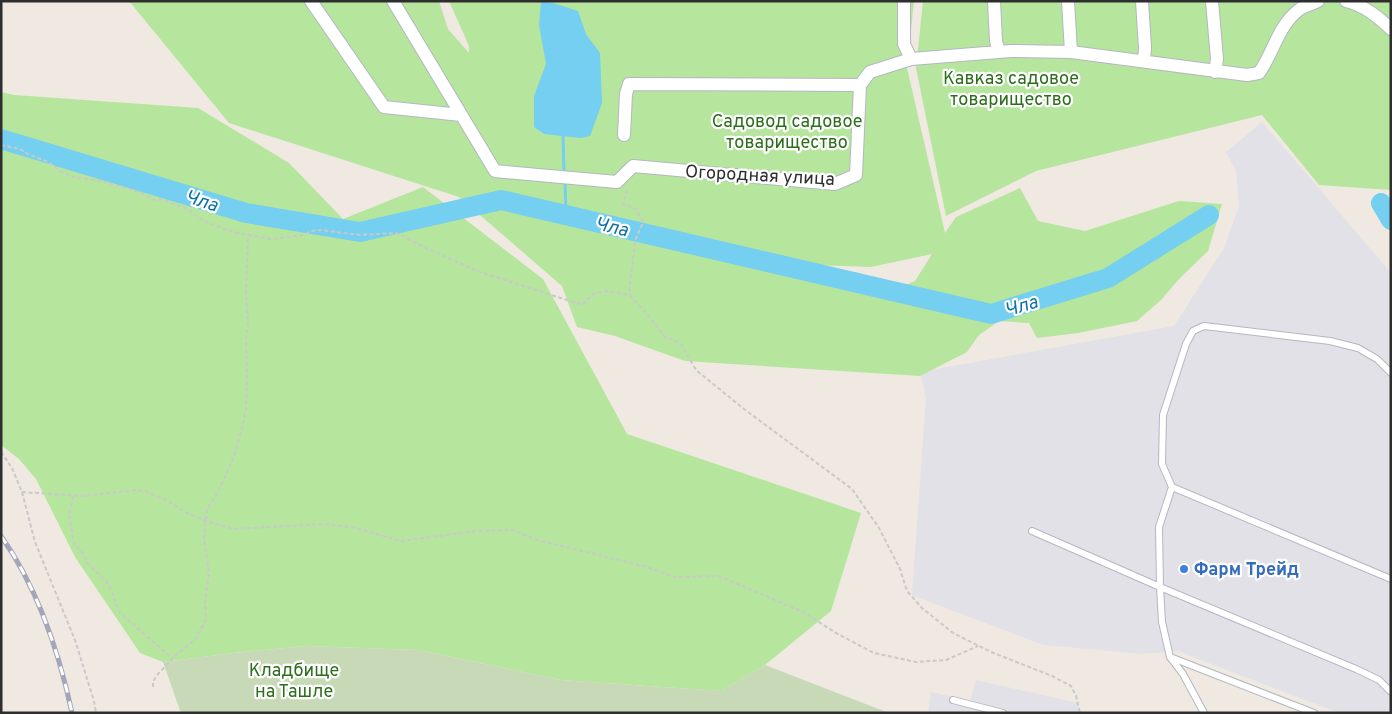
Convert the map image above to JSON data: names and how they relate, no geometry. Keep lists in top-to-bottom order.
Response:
{
  "streets": {
    "street": ["Огородная улица"]
  },
  "water": ["Чла"],
  "parks": ["Кавказ садовое товарищество", "Садовод садовое товарищество", "Кладбище на Ташле"],
  "places": ["Фарм Трейд"]
}
